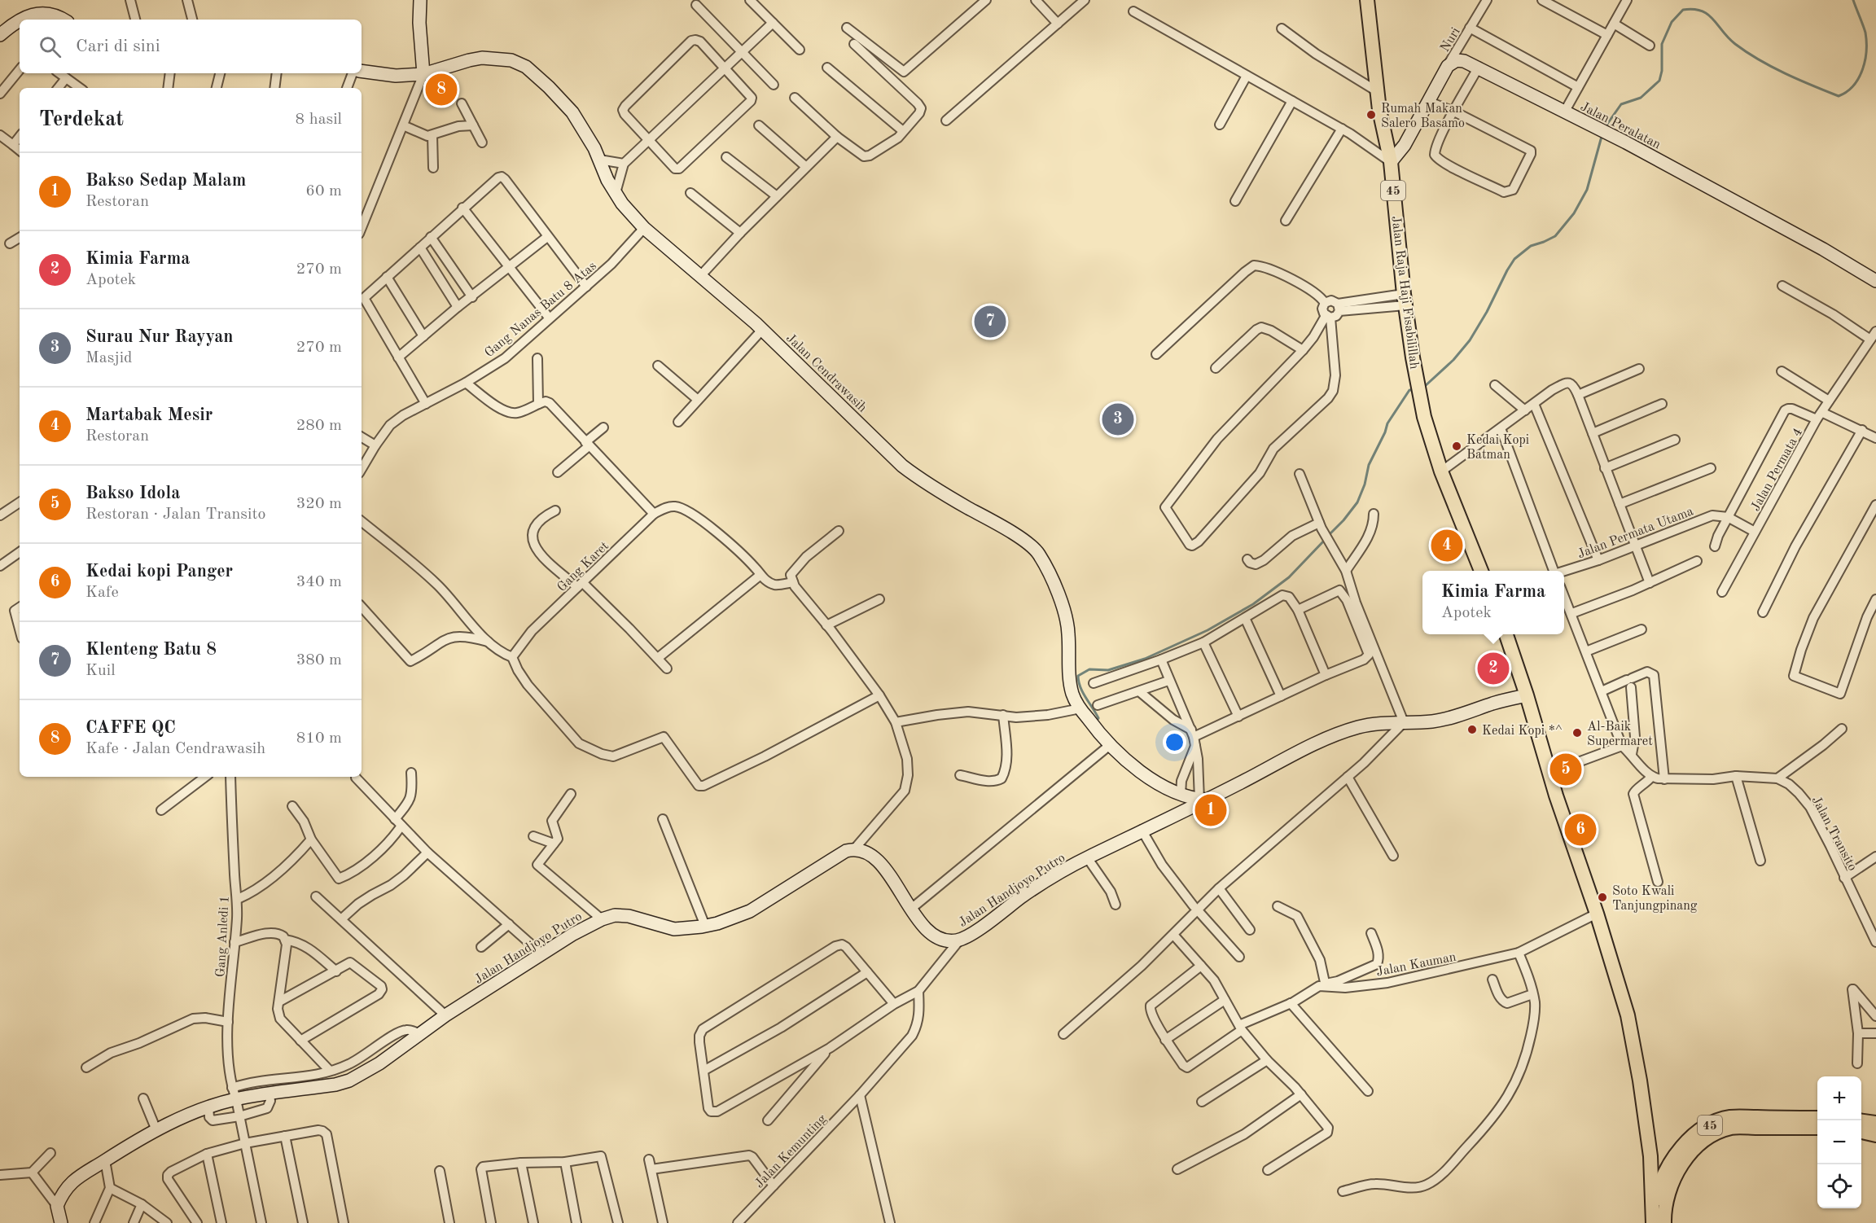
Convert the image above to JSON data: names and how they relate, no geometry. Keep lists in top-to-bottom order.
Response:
{
  "streets": {
    "main road": ["45", "Jalan Raja Haji Fisabilillah"],
    "street": [
      "Nuri",
      "Jalan Peralatan",
      "Gang Nanas Batu 8 Atas",
      "Jalan Cendrawasih",
      "Jalan Permata 4",
      "Jalan Permata Utama",
      "Gang Karet",
      "Jalan Transito",
      "Jalan Handjoyo Putro",
      "Gang Anledi 1",
      "Jalan Kauman",
      "Jalan Kemunting"
    ]
  },
  "crossings": [
    ["Nuri", "Jalan Peralatan"],
    ["Gang Nanas Batu 8 Atas", "Jalan Cendrawasih"],
    ["Jalan Cendrawasih", "Jalan Handjoyo Putro"],
    ["Jalan Permata 4", "Jalan Permata Utama"],
    ["Jalan Handjoyo Putro", "Gang Anledi 1"]
  ],
  "places": [
    "Rumah Makan Salero Basamo",
    "Kedai Kopi Batman",
    "Kedai Kopi *^",
    "Al-Baik Supermaret",
    "Soto Kwali Tanjungpinang"
  ],
  "page": {
    "search": "Cari di sini",
    "pins": [
      "8",
      "7",
      "3",
      "4",
      "2",
      "5",
      "1",
      "6"
    ],
    "heading": ["Terdekat", "8 hasil"],
    "list": [
      {
        "mark": "1",
        "name": "Bakso Sedap Malam",
        "note": "Restoran",
        "value": "60 m"
      },
      {
        "mark": "2",
        "name": "Kimia Farma",
        "note": "Apotek",
        "value": "270 m"
      },
      {
        "mark": "3",
        "name": "Surau Nur Rayyan",
        "note": "Masjid",
        "value": "270 m"
      },
      {
        "mark": "4",
        "name": "Martabak Mesir",
        "note": "Restoran",
        "value": "280 m"
      },
      {
        "mark": "5",
        "name": "Bakso Idola",
        "note": "Restoran · Jalan Transito",
        "value": "320 m"
      },
      {
        "mark": "6",
        "name": "Kedai kopi Panger",
        "note": "Kafe",
        "value": "340 m"
      },
      {
        "mark": "7",
        "name": "Klenteng Batu 8",
        "note": "Kuil",
        "value": "380 m"
      },
      {
        "mark": "8",
        "name": "CAFFE QC",
        "note": "Kafe · Jalan Cendrawasih",
        "value": "810 m"
      }
    ],
    "popup": ["Kimia Farma", "Apotek"],
    "map_buttons": ["+", "−"]
  }
}
